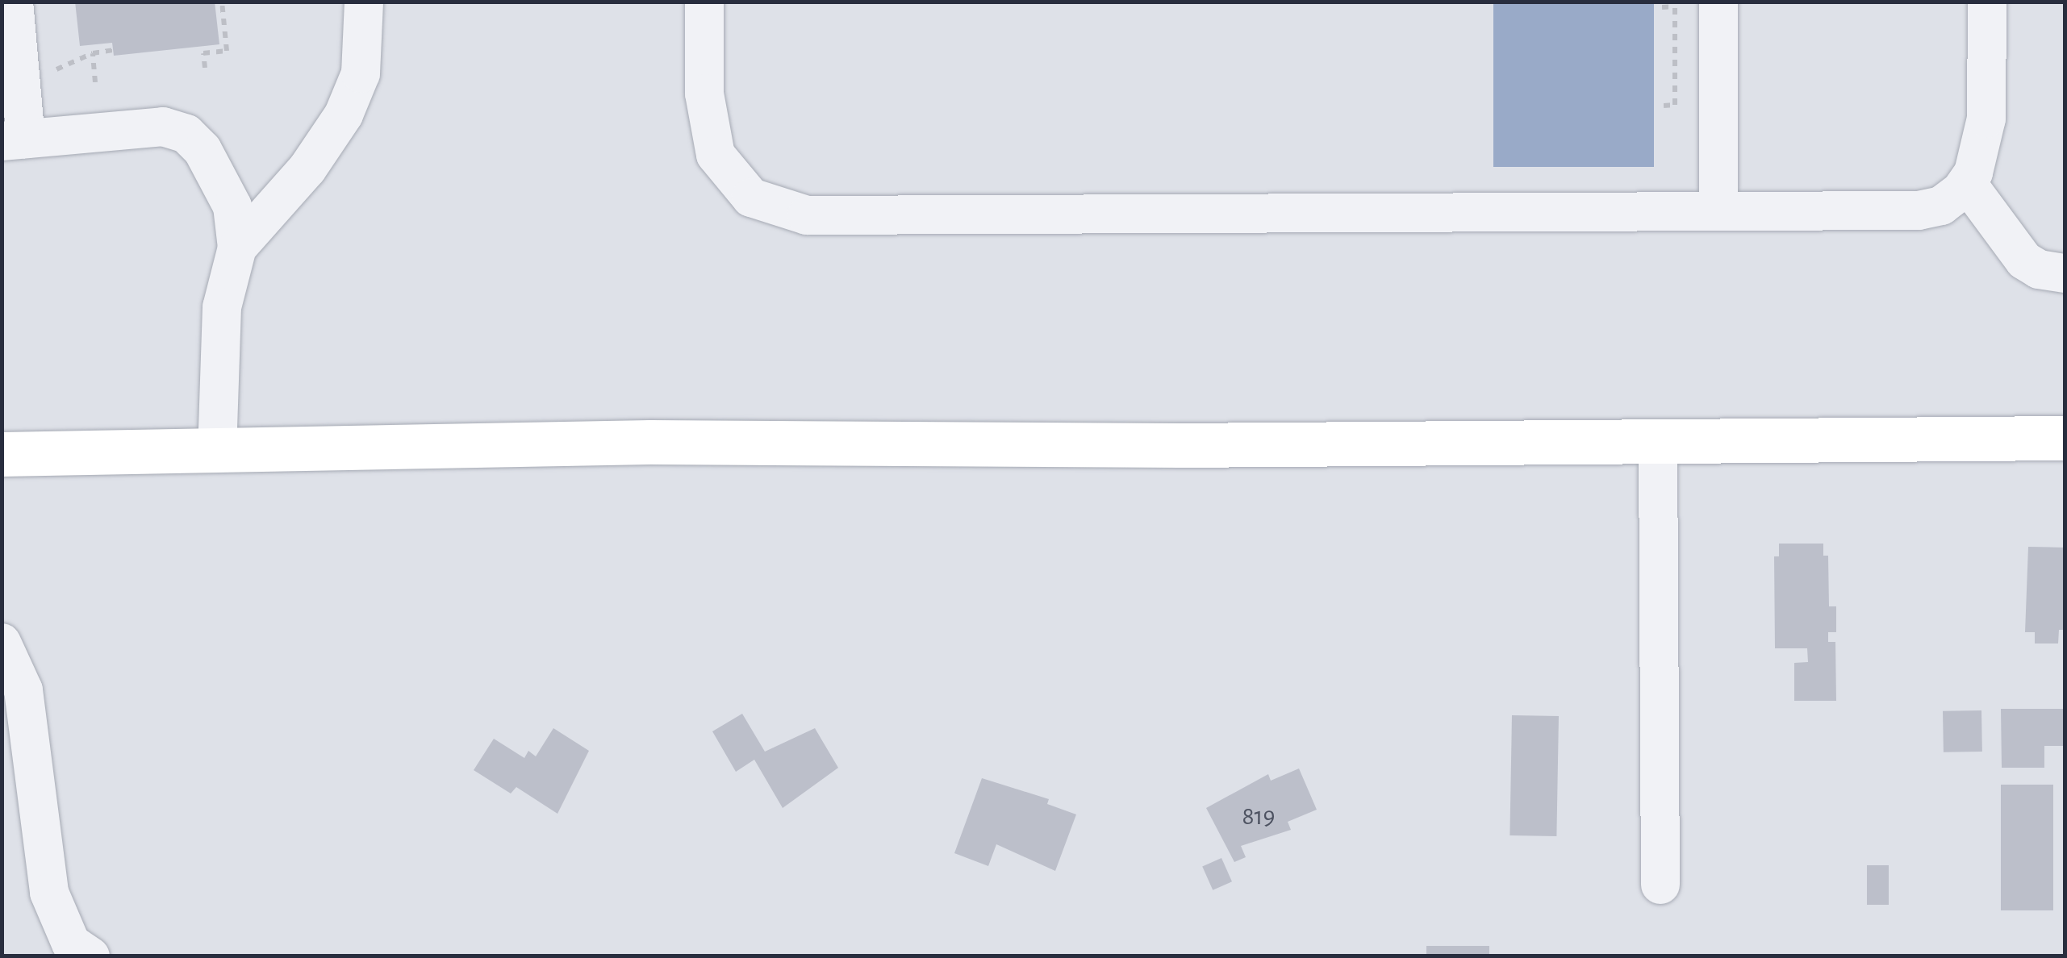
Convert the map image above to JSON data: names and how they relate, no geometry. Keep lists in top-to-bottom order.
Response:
{
  "house_numbers": ["819"]
}
